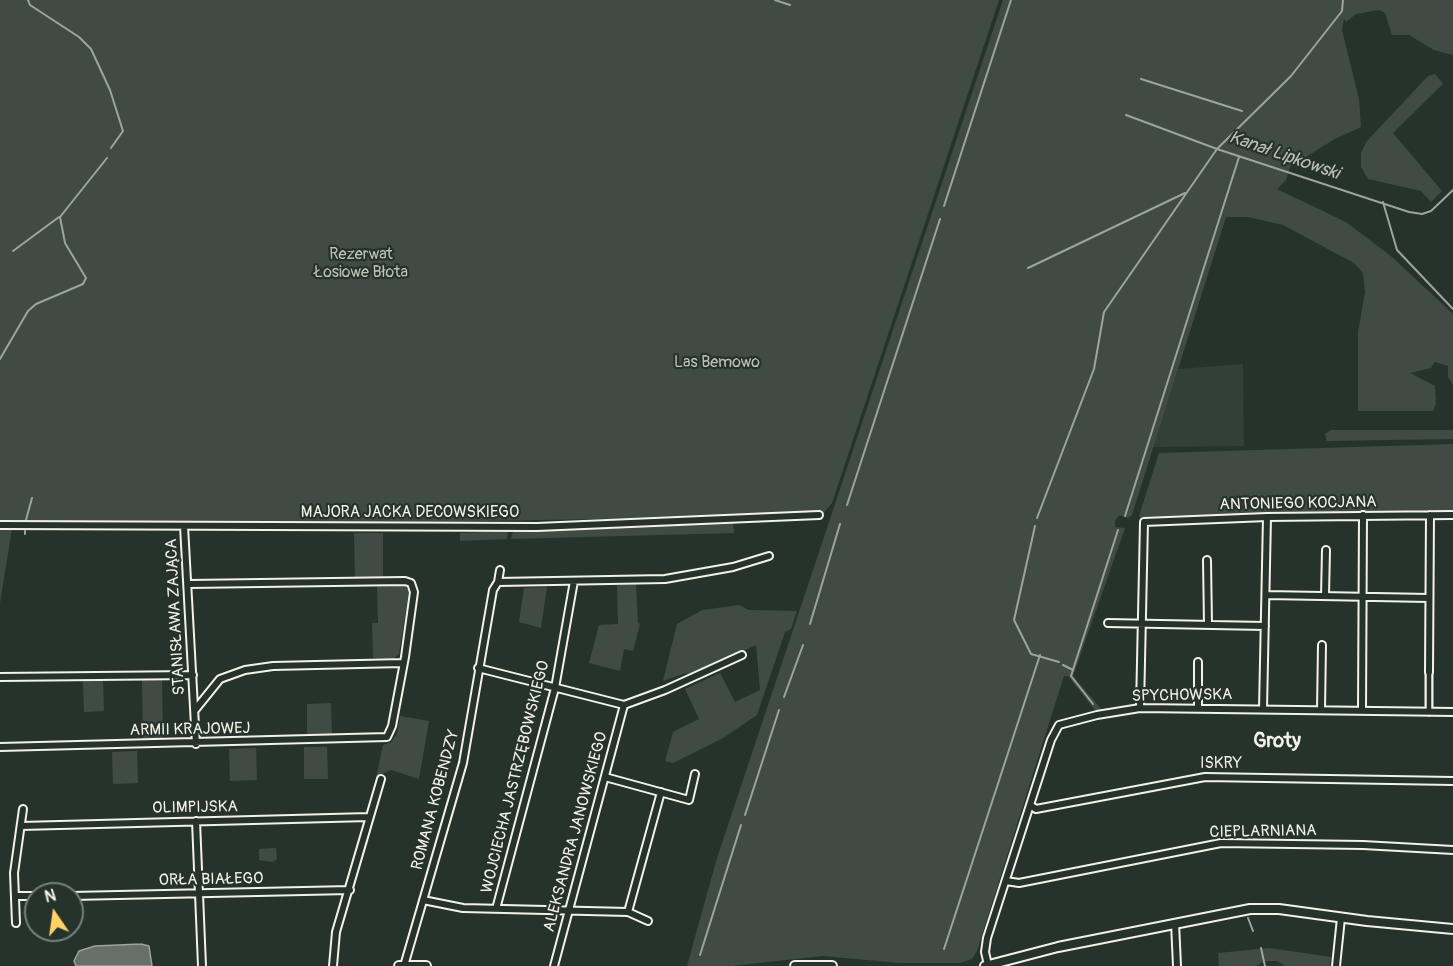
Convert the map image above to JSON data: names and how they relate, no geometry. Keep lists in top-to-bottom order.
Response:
{
  "streets": {
    "street": [
      "ANTONIEGO KOCJANA",
      "MAJORA JACKA DECOWSKIEGO",
      "STANISŁAWA ZAJĄCA",
      "SPYCHOWSKA",
      "ARMII KRAJOWEJ",
      "ISKRY",
      "WOJCIECHA JASTRZĘBOWSKIEGO",
      "ROMANA KOBENDZY",
      "OLIMPIJSKA",
      "ALEKSANDRA JANOWSKIEGO",
      "CIEPLARNIANA",
      "ORŁA BIAŁEGO"
    ]
  },
  "crossings": [
    ["MAJORA JACKA DECOWSKIEGO", "STANISŁAWA ZAJĄCA"],
    ["STANISŁAWA ZAJĄCA", "ARMII KRAJOWEJ"],
    ["SPYCHOWSKA", "ISKRY"],
    ["SPYCHOWSKA", "CIEPLARNIANA"]
  ],
  "districts": ["Groty"],
  "water": ["Kanał Lipkowski"],
  "parks": ["Rezerwat Łosiowe Błota", "Las Bemowo"],
  "north": "top"
}
